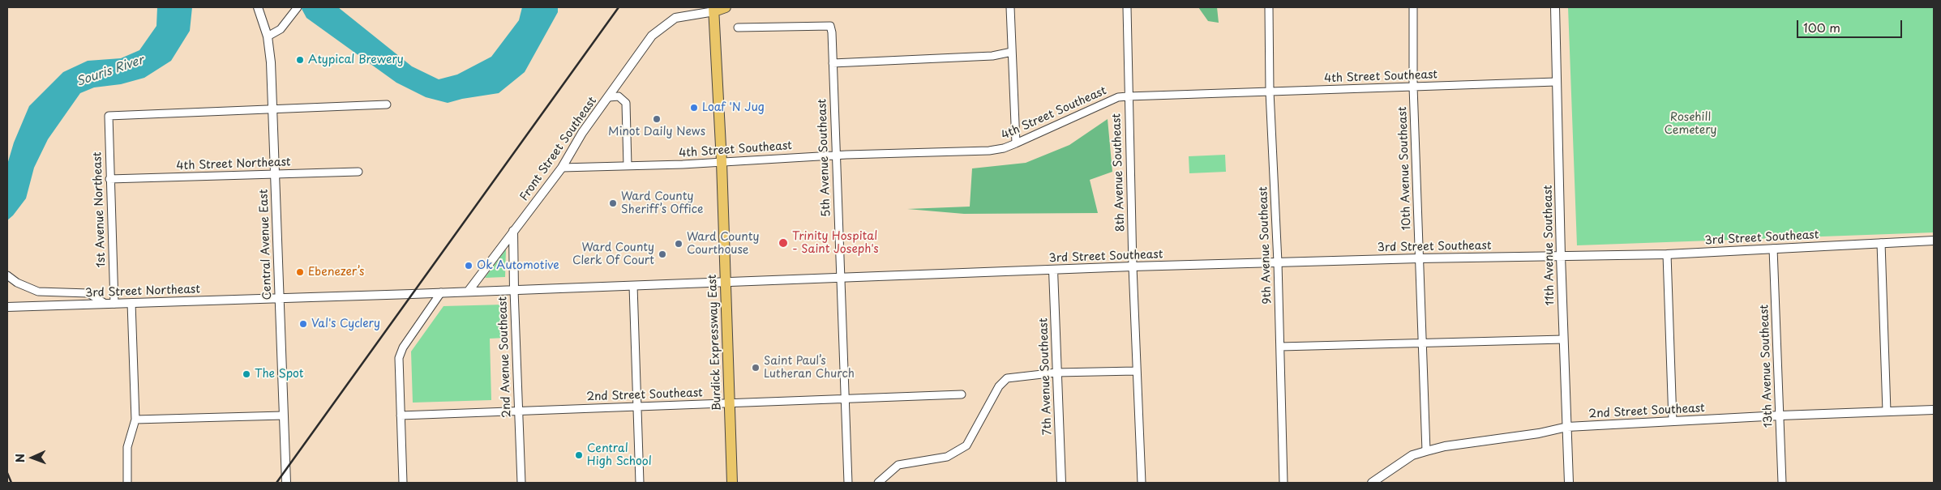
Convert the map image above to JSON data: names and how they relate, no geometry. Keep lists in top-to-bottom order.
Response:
{
  "streets": {
    "main road": ["Burdick Expressway East"],
    "street": [
      "4th Street Southeast",
      "Front Street Southeast",
      "5th Avenue Southeast",
      "4th Street Northeast",
      "10th Avenue Southeast",
      "8th Avenue Southeast",
      "1st Avenue Northeast",
      "3rd Street Southeast",
      "Central Avenue East",
      "9th Avenue Southeast",
      "11th Avenue Southeast",
      "3rd Street Northeast",
      "2nd Avenue Southeast",
      "13th Avenue Southeast",
      "7th Avenue Southeast",
      "2nd Street Southeast"
    ]
  },
  "crossings": [
    ["4th Street Southeast", "Front Street Southeast"],
    ["4th Street Southeast", "5th Avenue Southeast"],
    ["4th Street Southeast", "10th Avenue Southeast"],
    ["4th Street Southeast", "8th Avenue Southeast"],
    ["4th Street Southeast", "9th Avenue Southeast"],
    ["4th Street Southeast", "11th Avenue Southeast"],
    ["4th Street Southeast", "Burdick Expressway East"],
    ["Front Street Southeast", "3rd Street Southeast"],
    ["Front Street Southeast", "Burdick Expressway East"],
    ["Front Street Southeast", "2nd Avenue Southeast"],
    ["5th Avenue Southeast", "3rd Street Southeast"],
    ["5th Avenue Southeast", "2nd Street Southeast"],
    ["4th Street Northeast", "1st Avenue Northeast"],
    ["4th Street Northeast", "Central Avenue East"],
    ["10th Avenue Southeast", "3rd Street Southeast"],
    ["10th Avenue Southeast", "2nd Street Southeast"],
    ["8th Avenue Southeast", "3rd Street Southeast"],
    ["1st Avenue Northeast", "Central Avenue East"],
    ["1st Avenue Northeast", "3rd Street Northeast"],
    ["3rd Street Southeast", "Central Avenue East"],
    ["3rd Street Southeast", "9th Avenue Southeast"],
    ["3rd Street Southeast", "11th Avenue Southeast"],
    ["3rd Street Southeast", "3rd Street Northeast"],
    ["3rd Street Southeast", "Burdick Expressway East"],
    ["3rd Street Southeast", "2nd Avenue Southeast"],
    ["3rd Street Southeast", "13th Avenue Southeast"],
    ["3rd Street Southeast", "7th Avenue Southeast"],
    ["Central Avenue East", "3rd Street Northeast"],
    ["11th Avenue Southeast", "2nd Street Southeast"],
    ["Burdick Expressway East", "2nd Street Southeast"],
    ["2nd Avenue Southeast", "2nd Street Southeast"],
    ["13th Avenue Southeast", "2nd Street Southeast"]
  ],
  "water": ["Souris River"],
  "parks": ["Rosehill Cemetery"],
  "places": [
    "Atypical Brewery",
    "Loaf 'N Jug",
    "Minot Daily News",
    "Ward County Sheriff’s Office",
    "Trinity Hospital - Saint Joseph's",
    "Ward County Courthouse",
    "Ward County Clerk Of Court",
    "Ok Automotive",
    "Ebenezer’s",
    "Val's Cyclery",
    "Saint Paul’s Lutheran Church",
    "The Spot",
    "Central High School"
  ],
  "scale_bar": "100 m",
  "north": "left"
}
